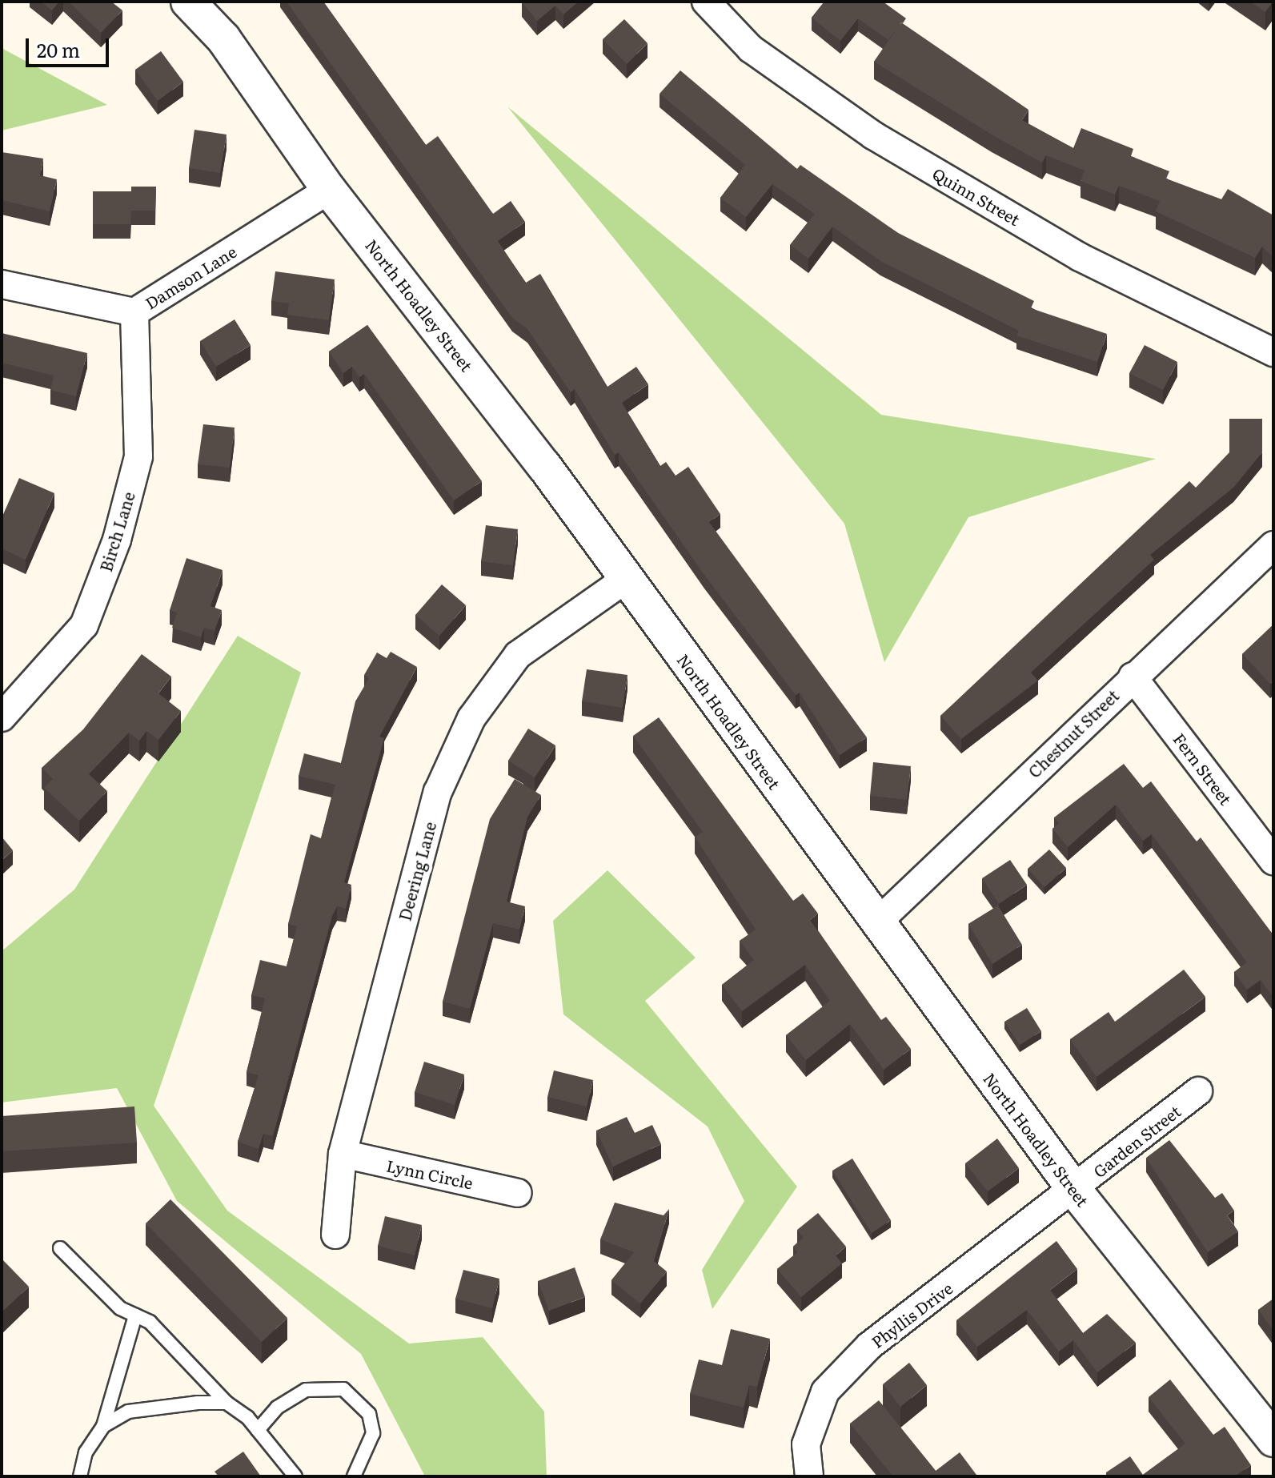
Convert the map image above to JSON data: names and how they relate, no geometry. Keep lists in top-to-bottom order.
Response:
{
  "streets": {
    "street": [
      "Quinn Street",
      "Damson Lane",
      "North Hoadley Street",
      "Birch Lane",
      "Chestnut Street",
      "Fern Street",
      "Deering Lane",
      "Garden Street",
      "Lynn Circle",
      "Phyllis Drive"
    ]
  },
  "crossings": [
    ["Damson Lane", "North Hoadley Street"],
    ["Damson Lane", "Birch Lane"],
    ["North Hoadley Street", "Chestnut Street"],
    ["North Hoadley Street", "Deering Lane"],
    ["North Hoadley Street", "Garden Street"],
    ["North Hoadley Street", "Phyllis Drive"],
    ["Chestnut Street", "Fern Street"],
    ["Deering Lane", "Lynn Circle"],
    ["Garden Street", "Phyllis Drive"]
  ],
  "scale_bar": "20 m"
}
